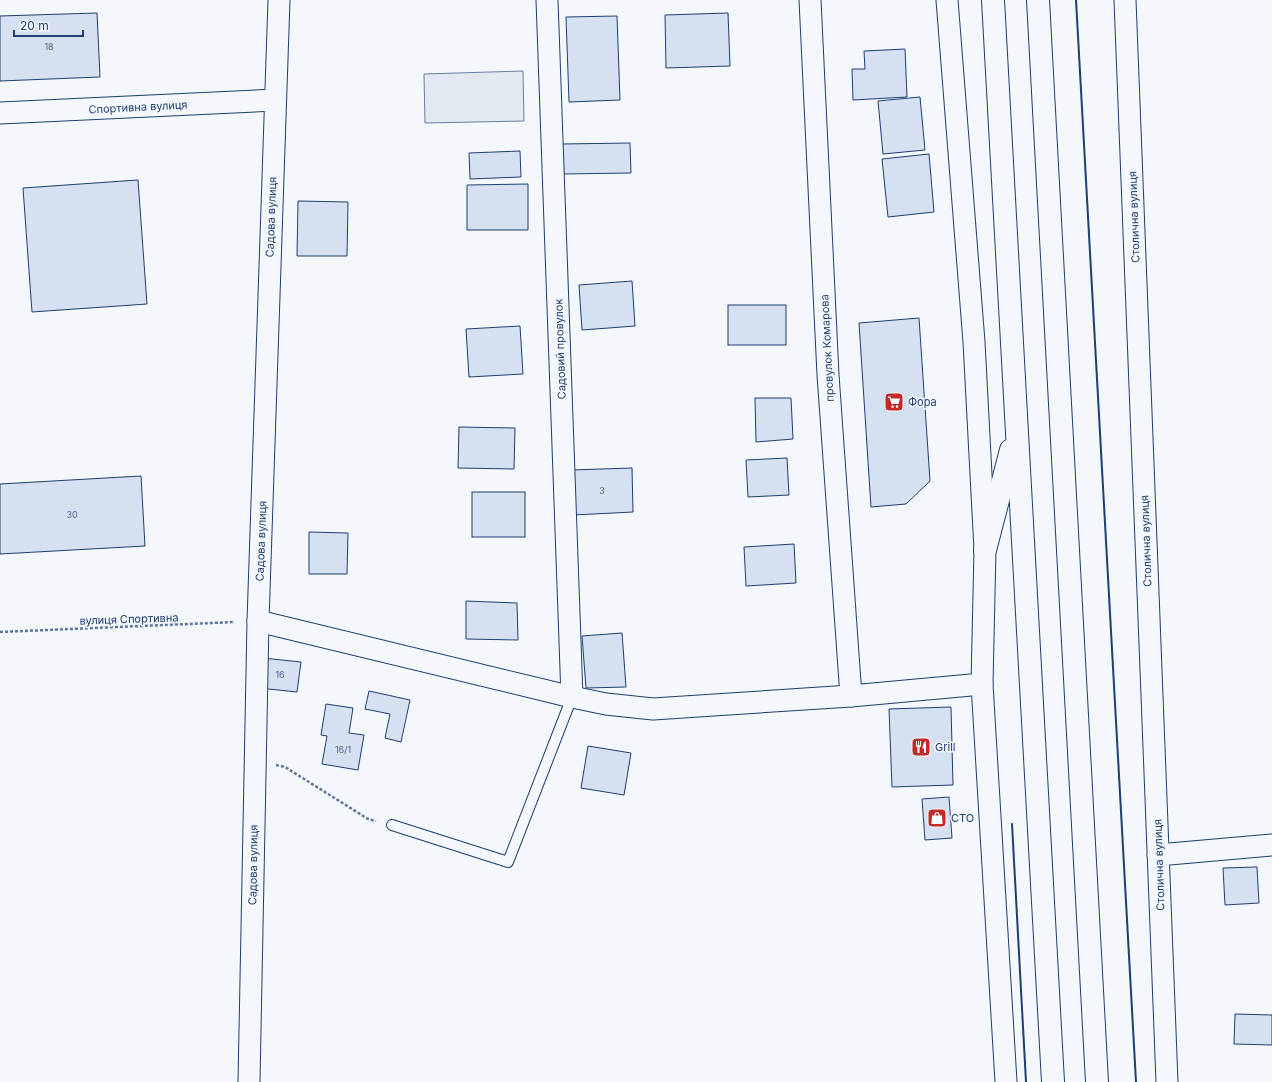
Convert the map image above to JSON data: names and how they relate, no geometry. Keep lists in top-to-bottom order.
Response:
{
  "streets": {
    "street": [
      "Спортивна вулиця",
      "Садова вулиця",
      "Столична вулиця",
      "провулок Комарова",
      "Садовий провулок"
    ],
    "path": ["вулиця Спортивна"]
  },
  "crossings": [
    ["Спортивна вулиця", "Садова вулиця"],
    ["Садова вулиця", "вулиця Спортивна"]
  ],
  "places": {
    "supermarket": ["Фора"],
    "restaurant": ["Grill"],
    "shop": ["СТО"]
  },
  "house_numbers": [
    "18",
    "3",
    "30",
    "16",
    "16/1"
  ],
  "scale_bar": "20 m"
}
